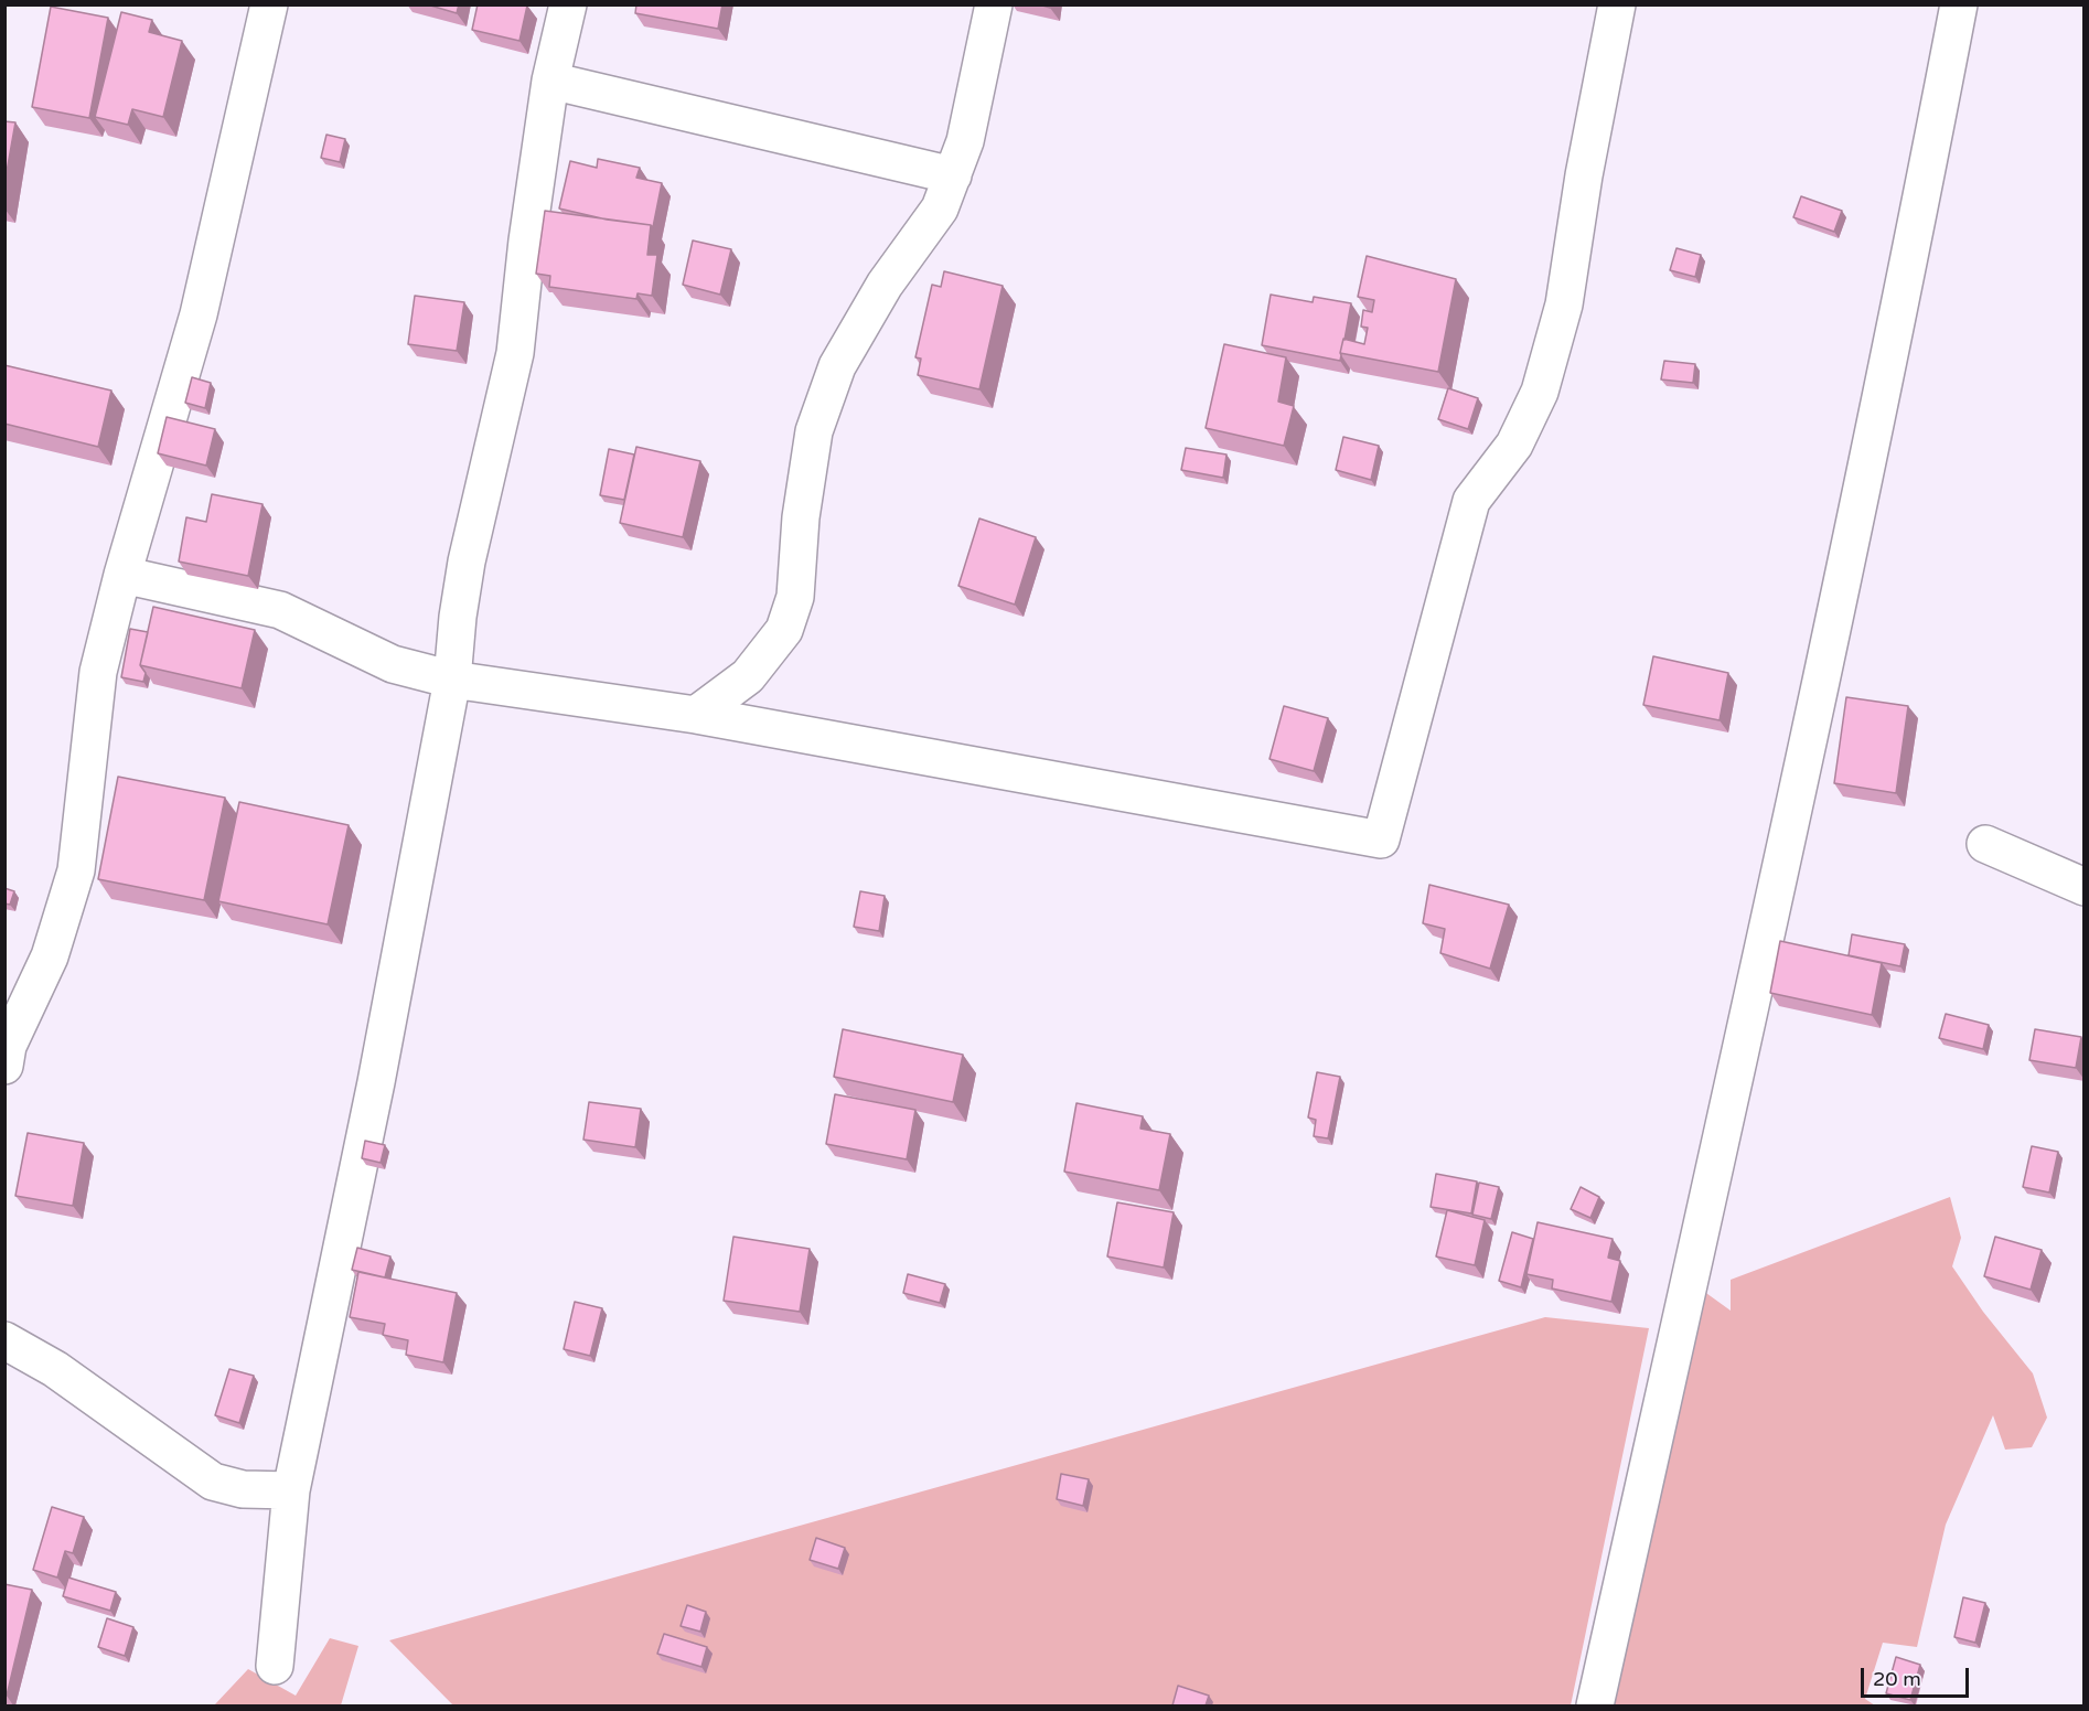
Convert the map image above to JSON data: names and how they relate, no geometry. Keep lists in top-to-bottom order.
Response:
{
  "scale_bar": "20 m"
}
